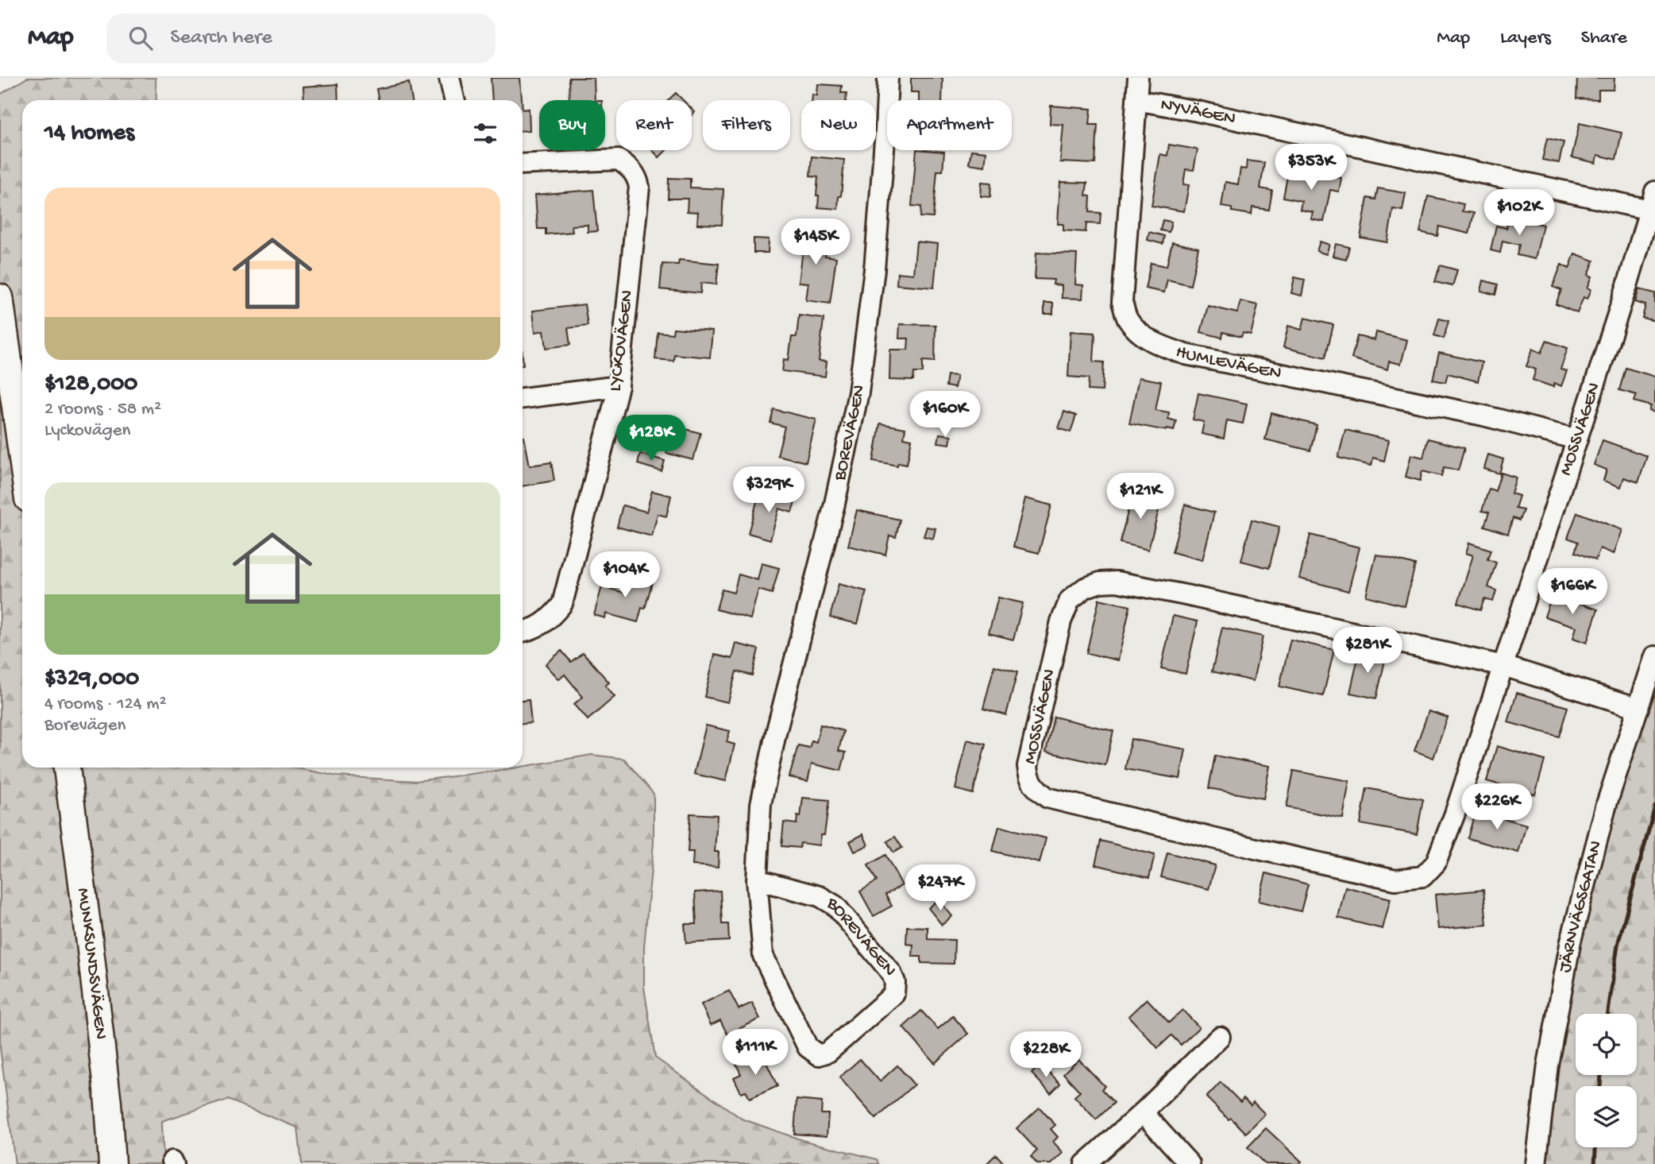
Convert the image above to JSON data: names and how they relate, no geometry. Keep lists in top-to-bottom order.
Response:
{
  "streets": {
    "street": [
      "NYVÄGEN",
      "LYCKOVÄGEN",
      "HUMLEVÄGEN",
      "MOSSVÄGEN",
      "BOREVÄGEN",
      "JÄRNVÄGSGATAN",
      "MUNKSUNDSVÄGEN"
    ]
  },
  "crossings": [
    ["NYVÄGEN", "HUMLEVÄGEN"],
    ["NYVÄGEN", "MOSSVÄGEN"],
    ["HUMLEVÄGEN", "MOSSVÄGEN"],
    ["MOSSVÄGEN", "JÄRNVÄGSGATAN"]
  ],
  "page": {
    "header": "Map",
    "search": "Search here",
    "nav": ["Map", "Layers", "Share"],
    "chip": [
      "Buy",
      "Rent",
      "Filters",
      "New",
      "Apartment"
    ],
    "heading": "14 homes",
    "price": [
      "$353K",
      "$102K",
      "$145K",
      "$160K",
      "$128K",
      "$329K",
      "$121K",
      "$104K",
      "$166K",
      "$281K",
      "$226K",
      "$247K",
      "$111K",
      "$228K"
    ],
    "list": [
      {
        "name": "$128,000",
        "note": "2 rooms · 58 m² · Lyckovägen"
      },
      {
        "name": "$329,000",
        "note": "4 rooms · 124 m² · Borevägen"
      }
    ]
  }
}
